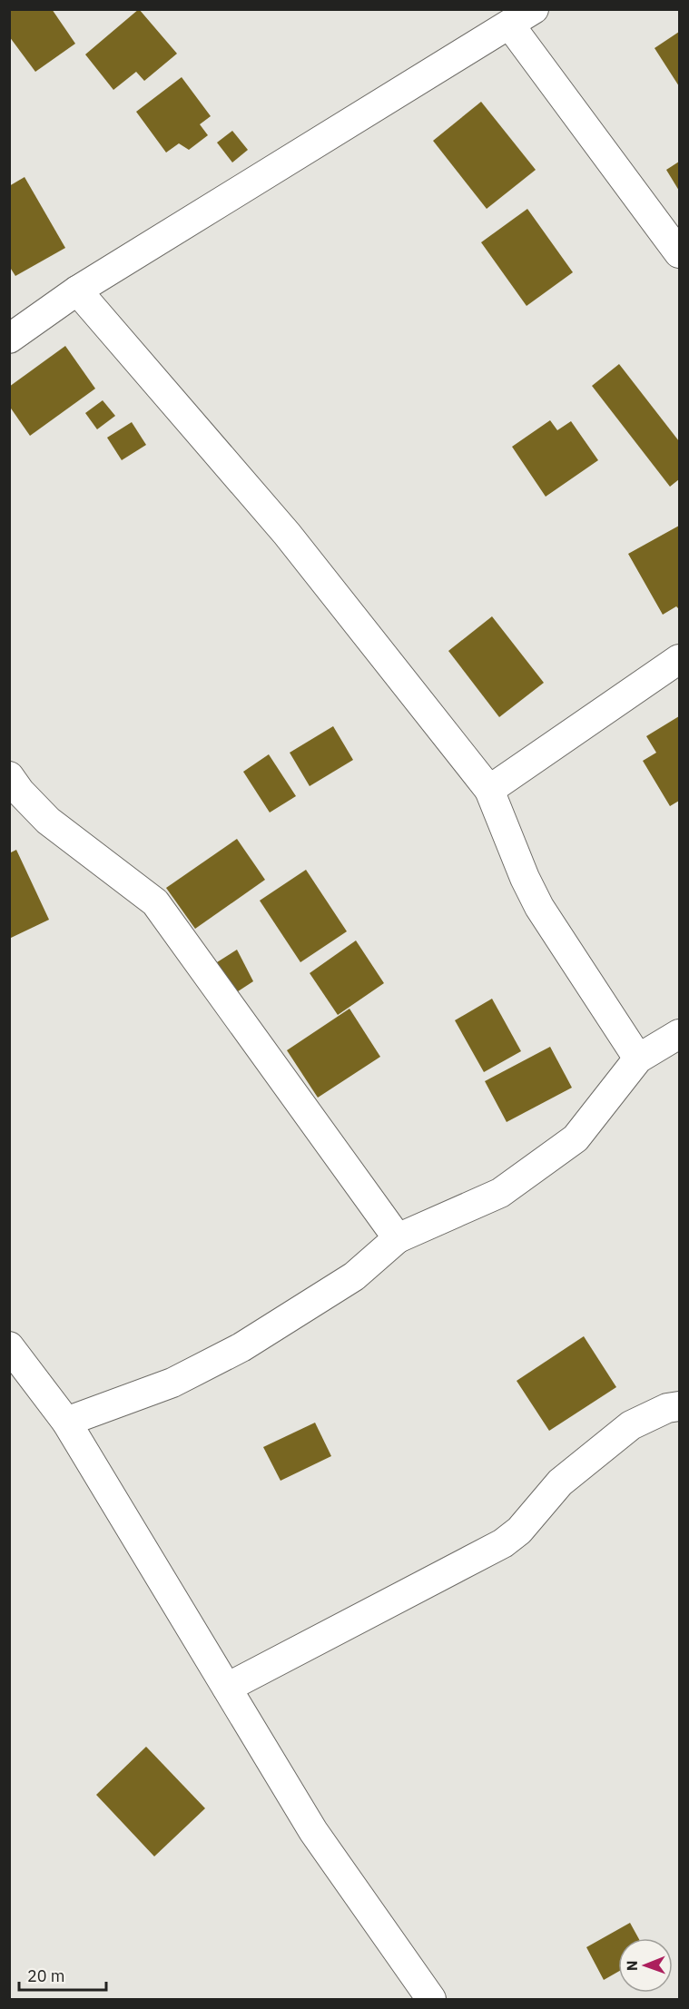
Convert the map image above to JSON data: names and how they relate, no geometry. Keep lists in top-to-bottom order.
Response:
{
  "scale_bar": "20 m",
  "north": "left"
}
